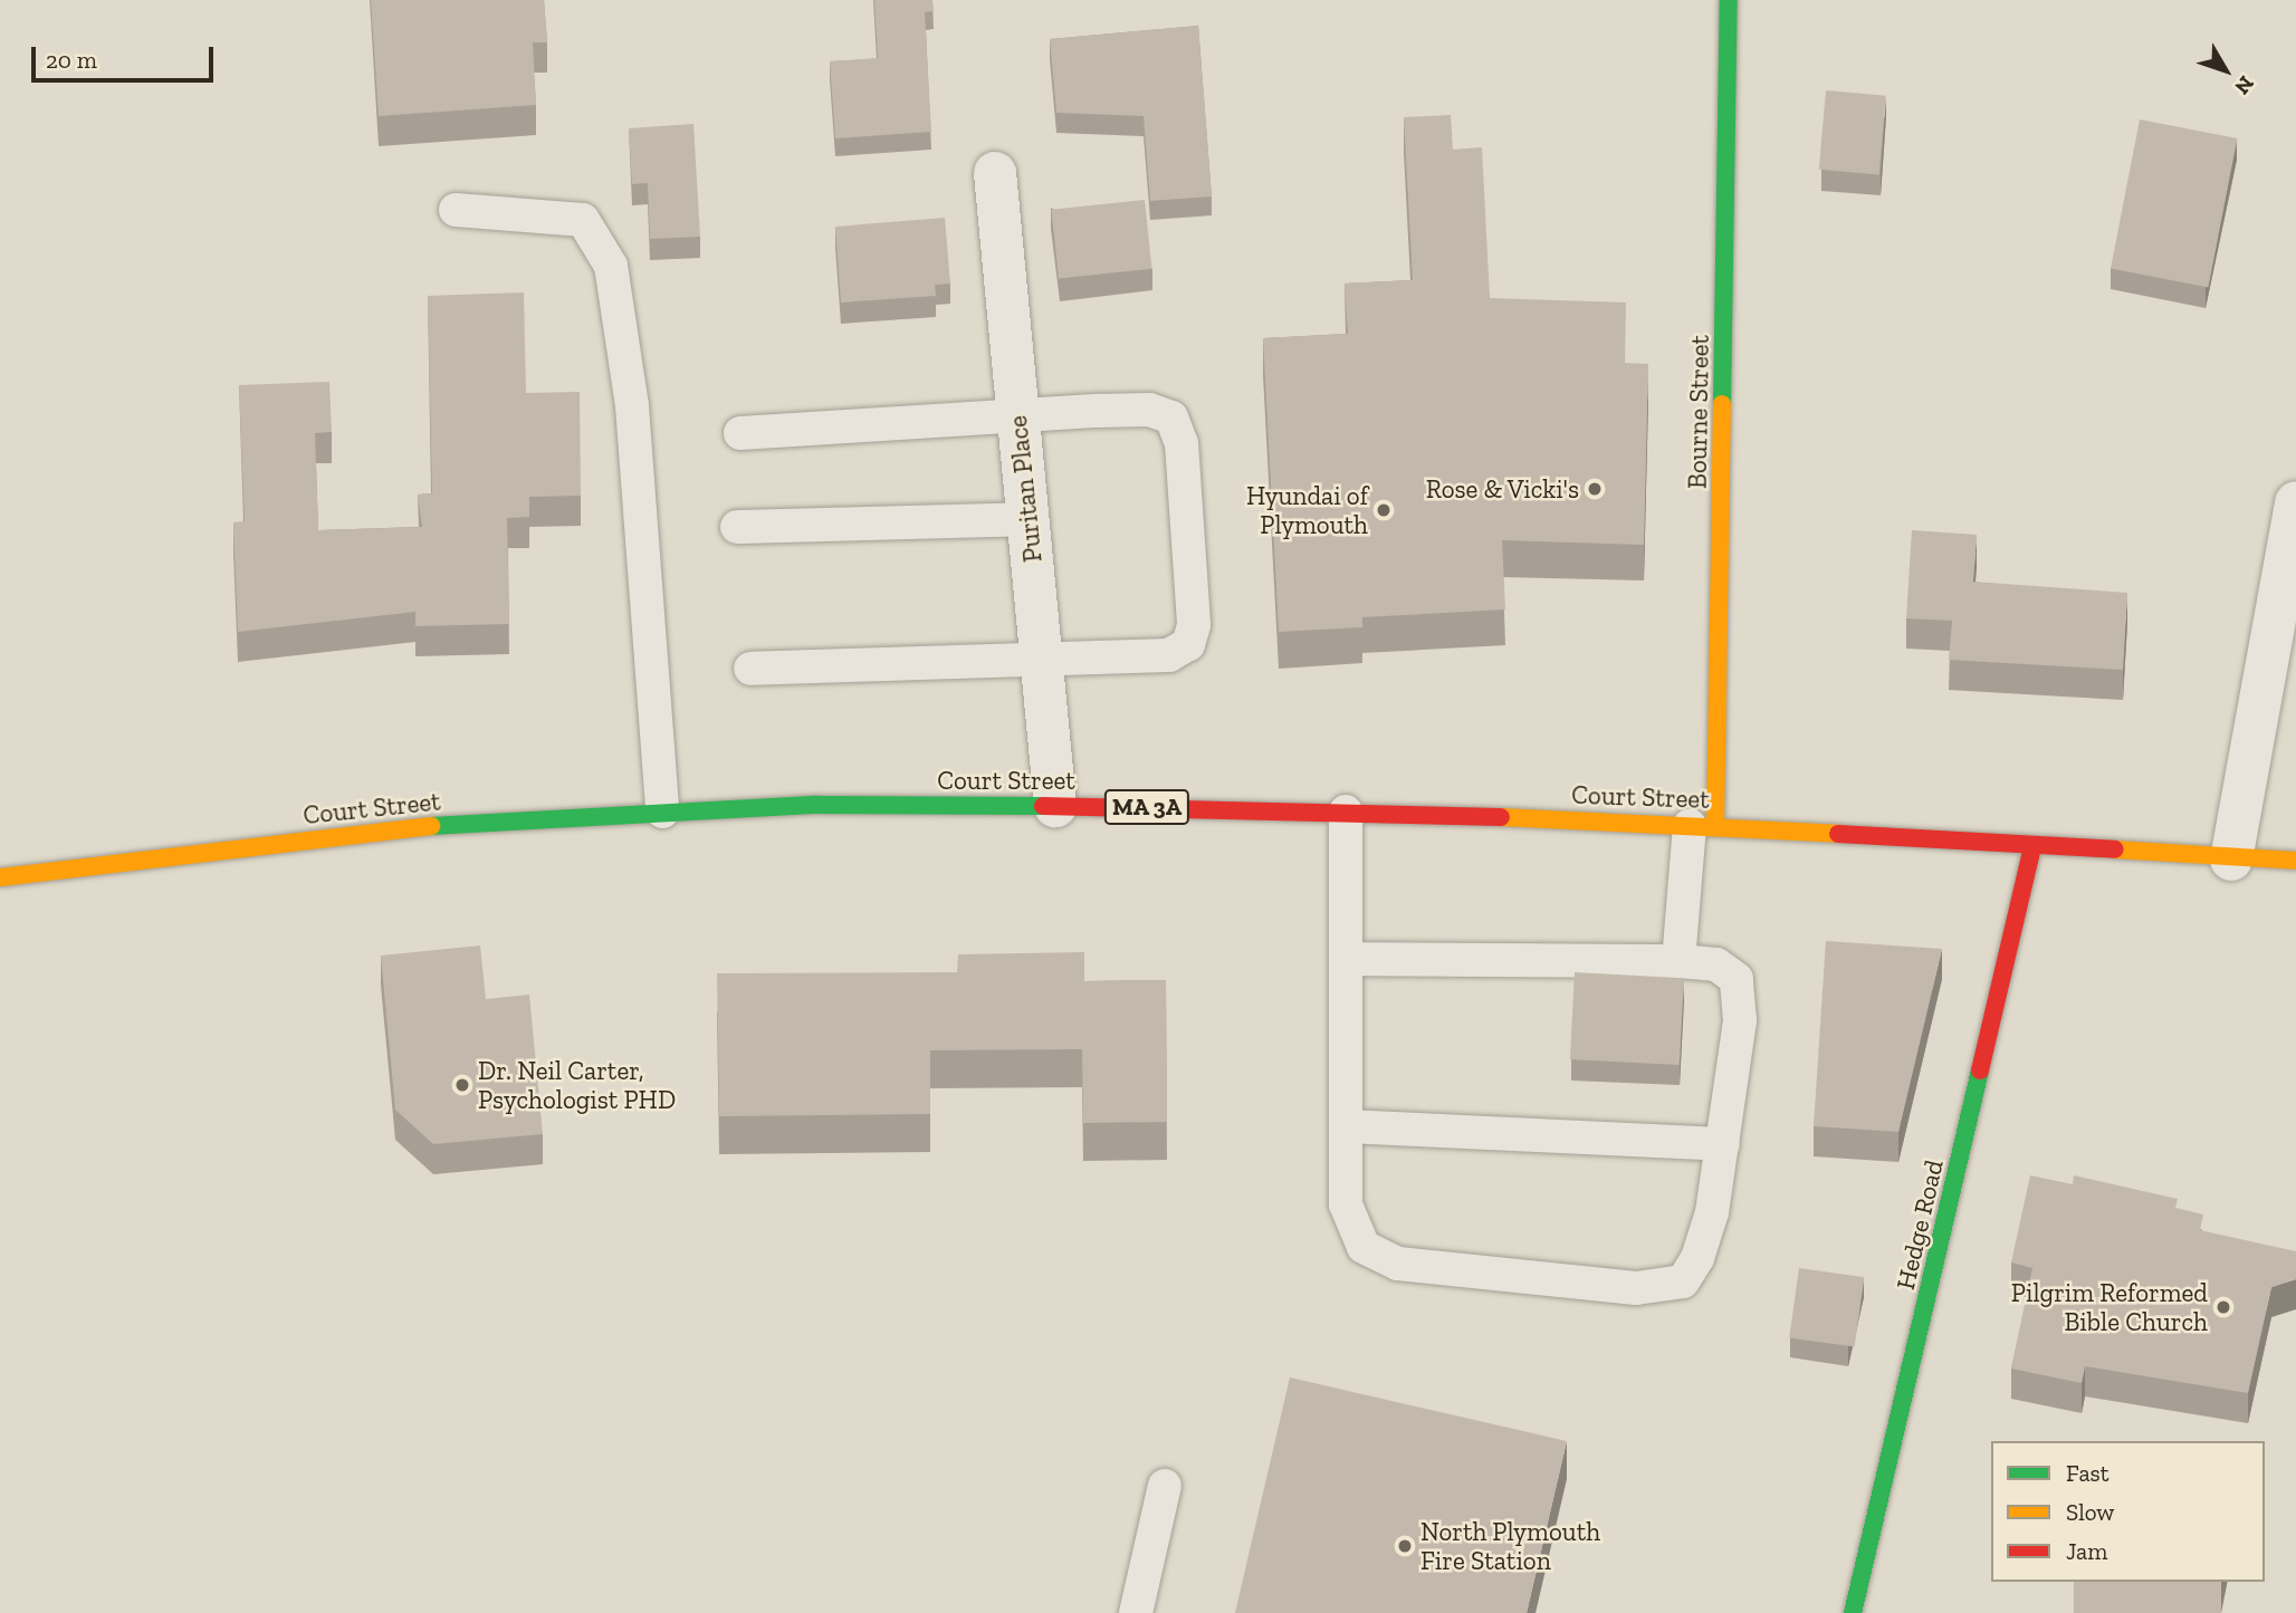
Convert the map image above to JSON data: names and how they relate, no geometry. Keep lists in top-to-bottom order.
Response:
{
  "streets": {
    "main road": [
      "Bourne Street",
      "Court Street",
      "MA 3A",
      "Hedge Road"
    ],
    "street": ["Puritan Place"]
  },
  "crossings": [
    ["Bourne Street", "Court Street"],
    ["Puritan Place", "Court Street"],
    ["Court Street", "Hedge Road"]
  ],
  "places": [
    "Rose & Vicki's",
    "Hyundai of Plymouth",
    "Dr. Neil Carter, Psychologist PHD",
    "Pilgrim Reformed Bible Church",
    "North Plymouth Fire Station"
  ],
  "legend": ["Fast", "Slow", "Jam"],
  "scale_bar": "20 m",
  "north": "bottom right"
}
